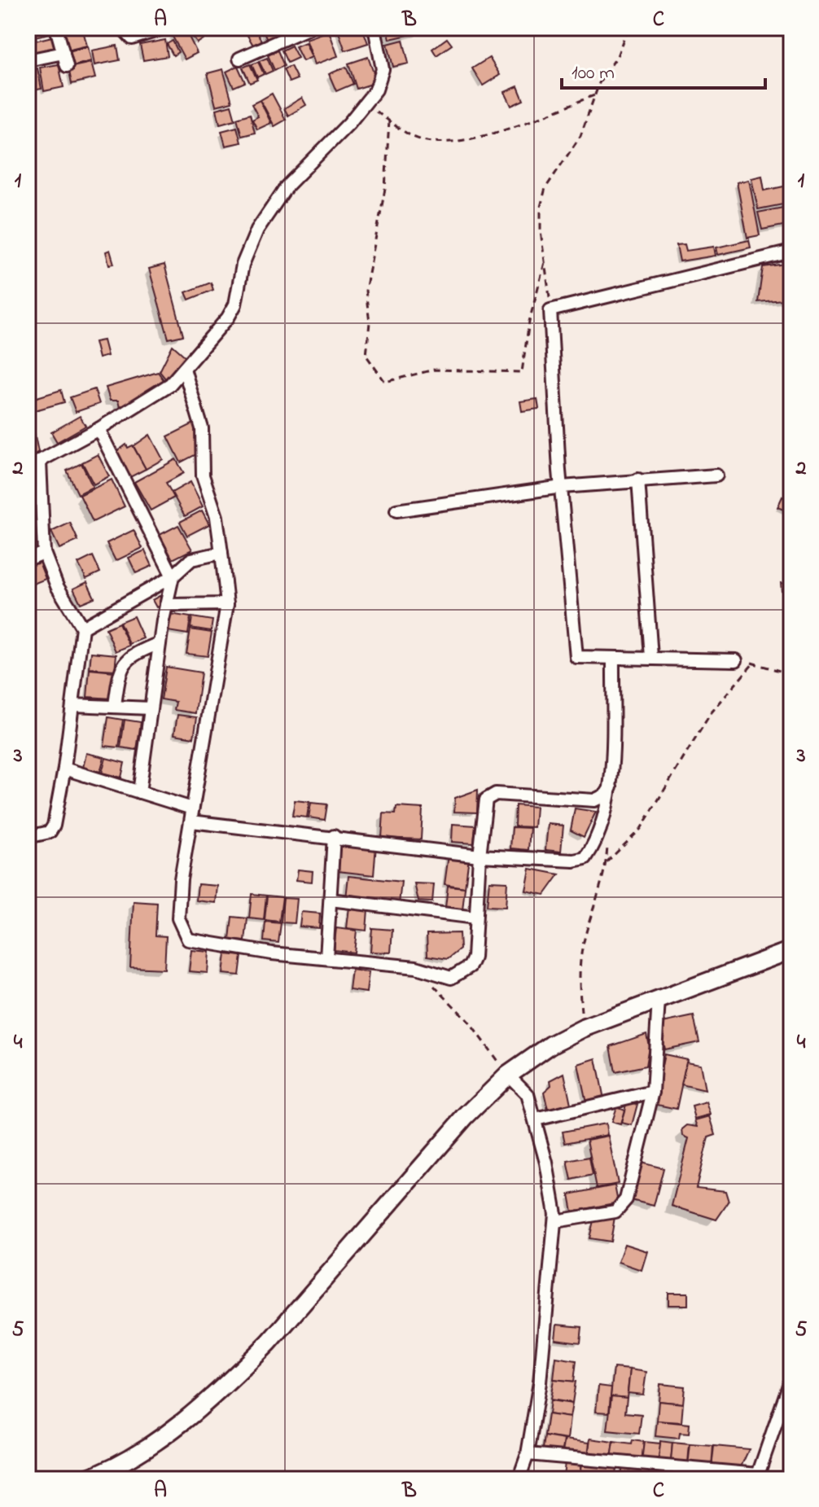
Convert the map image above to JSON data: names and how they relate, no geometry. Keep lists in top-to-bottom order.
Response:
{
  "scale_bar": "100 m",
  "grid": {
    "columns": ["A", "B", "C"],
    "rows": [
      "1",
      "2",
      "3",
      "4",
      "5"
    ]
  }
}
